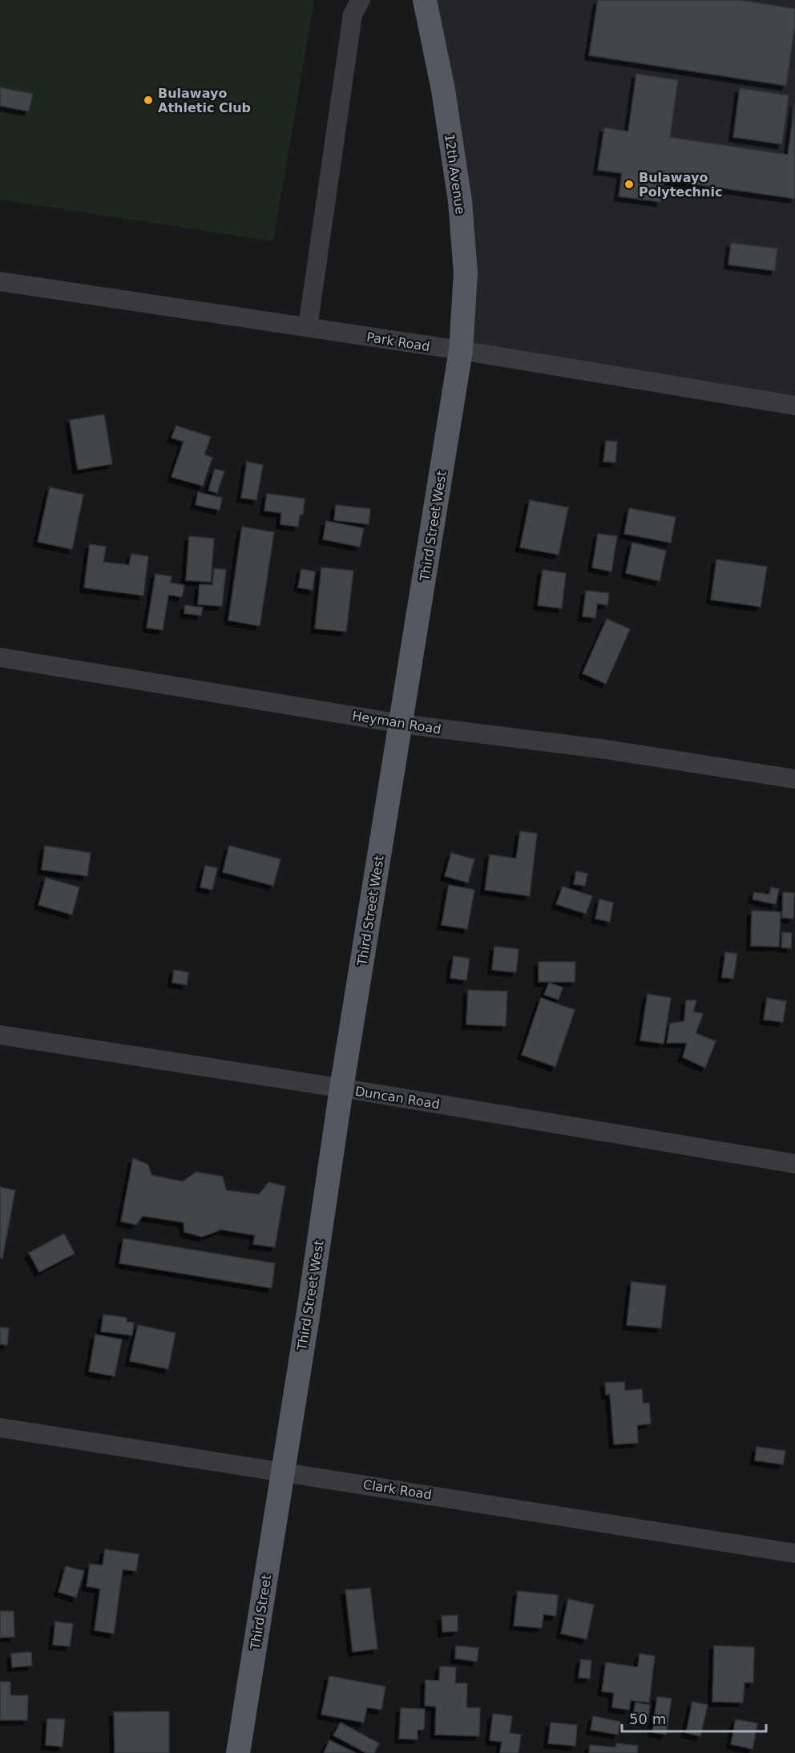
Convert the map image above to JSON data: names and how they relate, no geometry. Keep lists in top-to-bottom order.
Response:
{
  "streets": {
    "main road": ["12th Avenue", "Third Street West", "Third Street"],
    "street": [
      "Park Road",
      "Heyman Road",
      "Duncan Road",
      "Clark Road"
    ]
  },
  "crossings": [
    ["12th Avenue", "Park Road"],
    ["12th Avenue", "Third Street West"],
    ["Park Road", "Third Street West"],
    ["Third Street West", "Heyman Road"],
    ["Third Street West", "Duncan Road"],
    ["Third Street West", "Clark Road"],
    ["Third Street West", "Third Street"],
    ["Clark Road", "Third Street"]
  ],
  "places": ["Bulawayo Athletic Club", "Bulawayo Polytechnic"],
  "scale_bar": "50 m"
}
